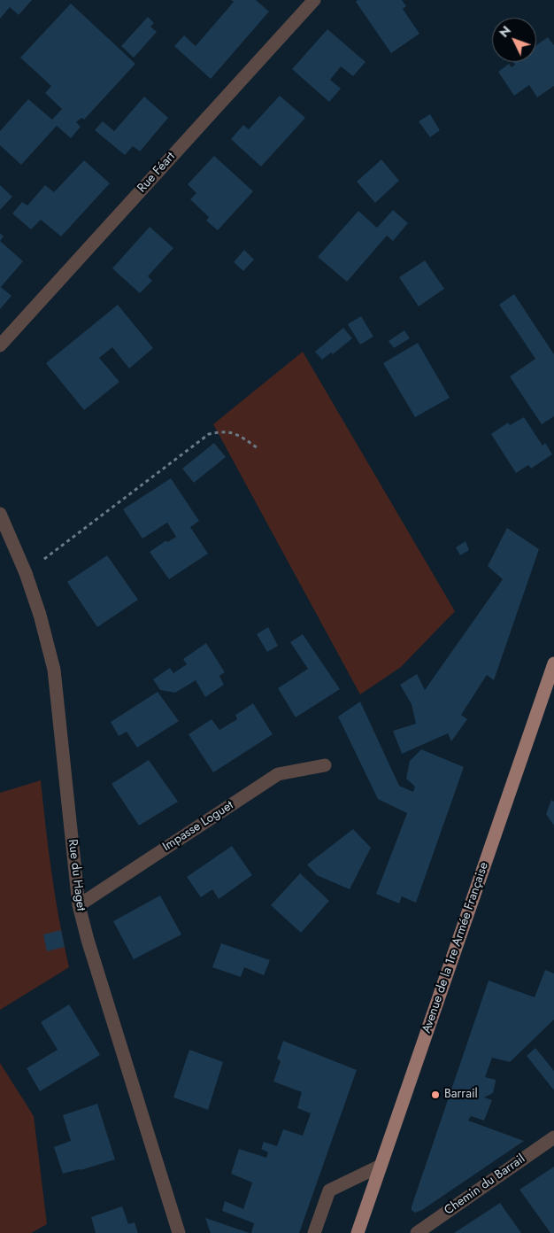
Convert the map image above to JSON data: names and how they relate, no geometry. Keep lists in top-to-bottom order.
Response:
{
  "streets": {
    "main road": ["Avenue de la 1re Armée Française"],
    "street": [
      "Rue Féart",
      "Impasse Loguet",
      "Rue du Haget",
      "Chemin du Barrail"
    ]
  },
  "crossings": [
    ["Impasse Loguet", "Rue du Haget"]
  ],
  "places": ["Barrail"],
  "north": "top left"
}
